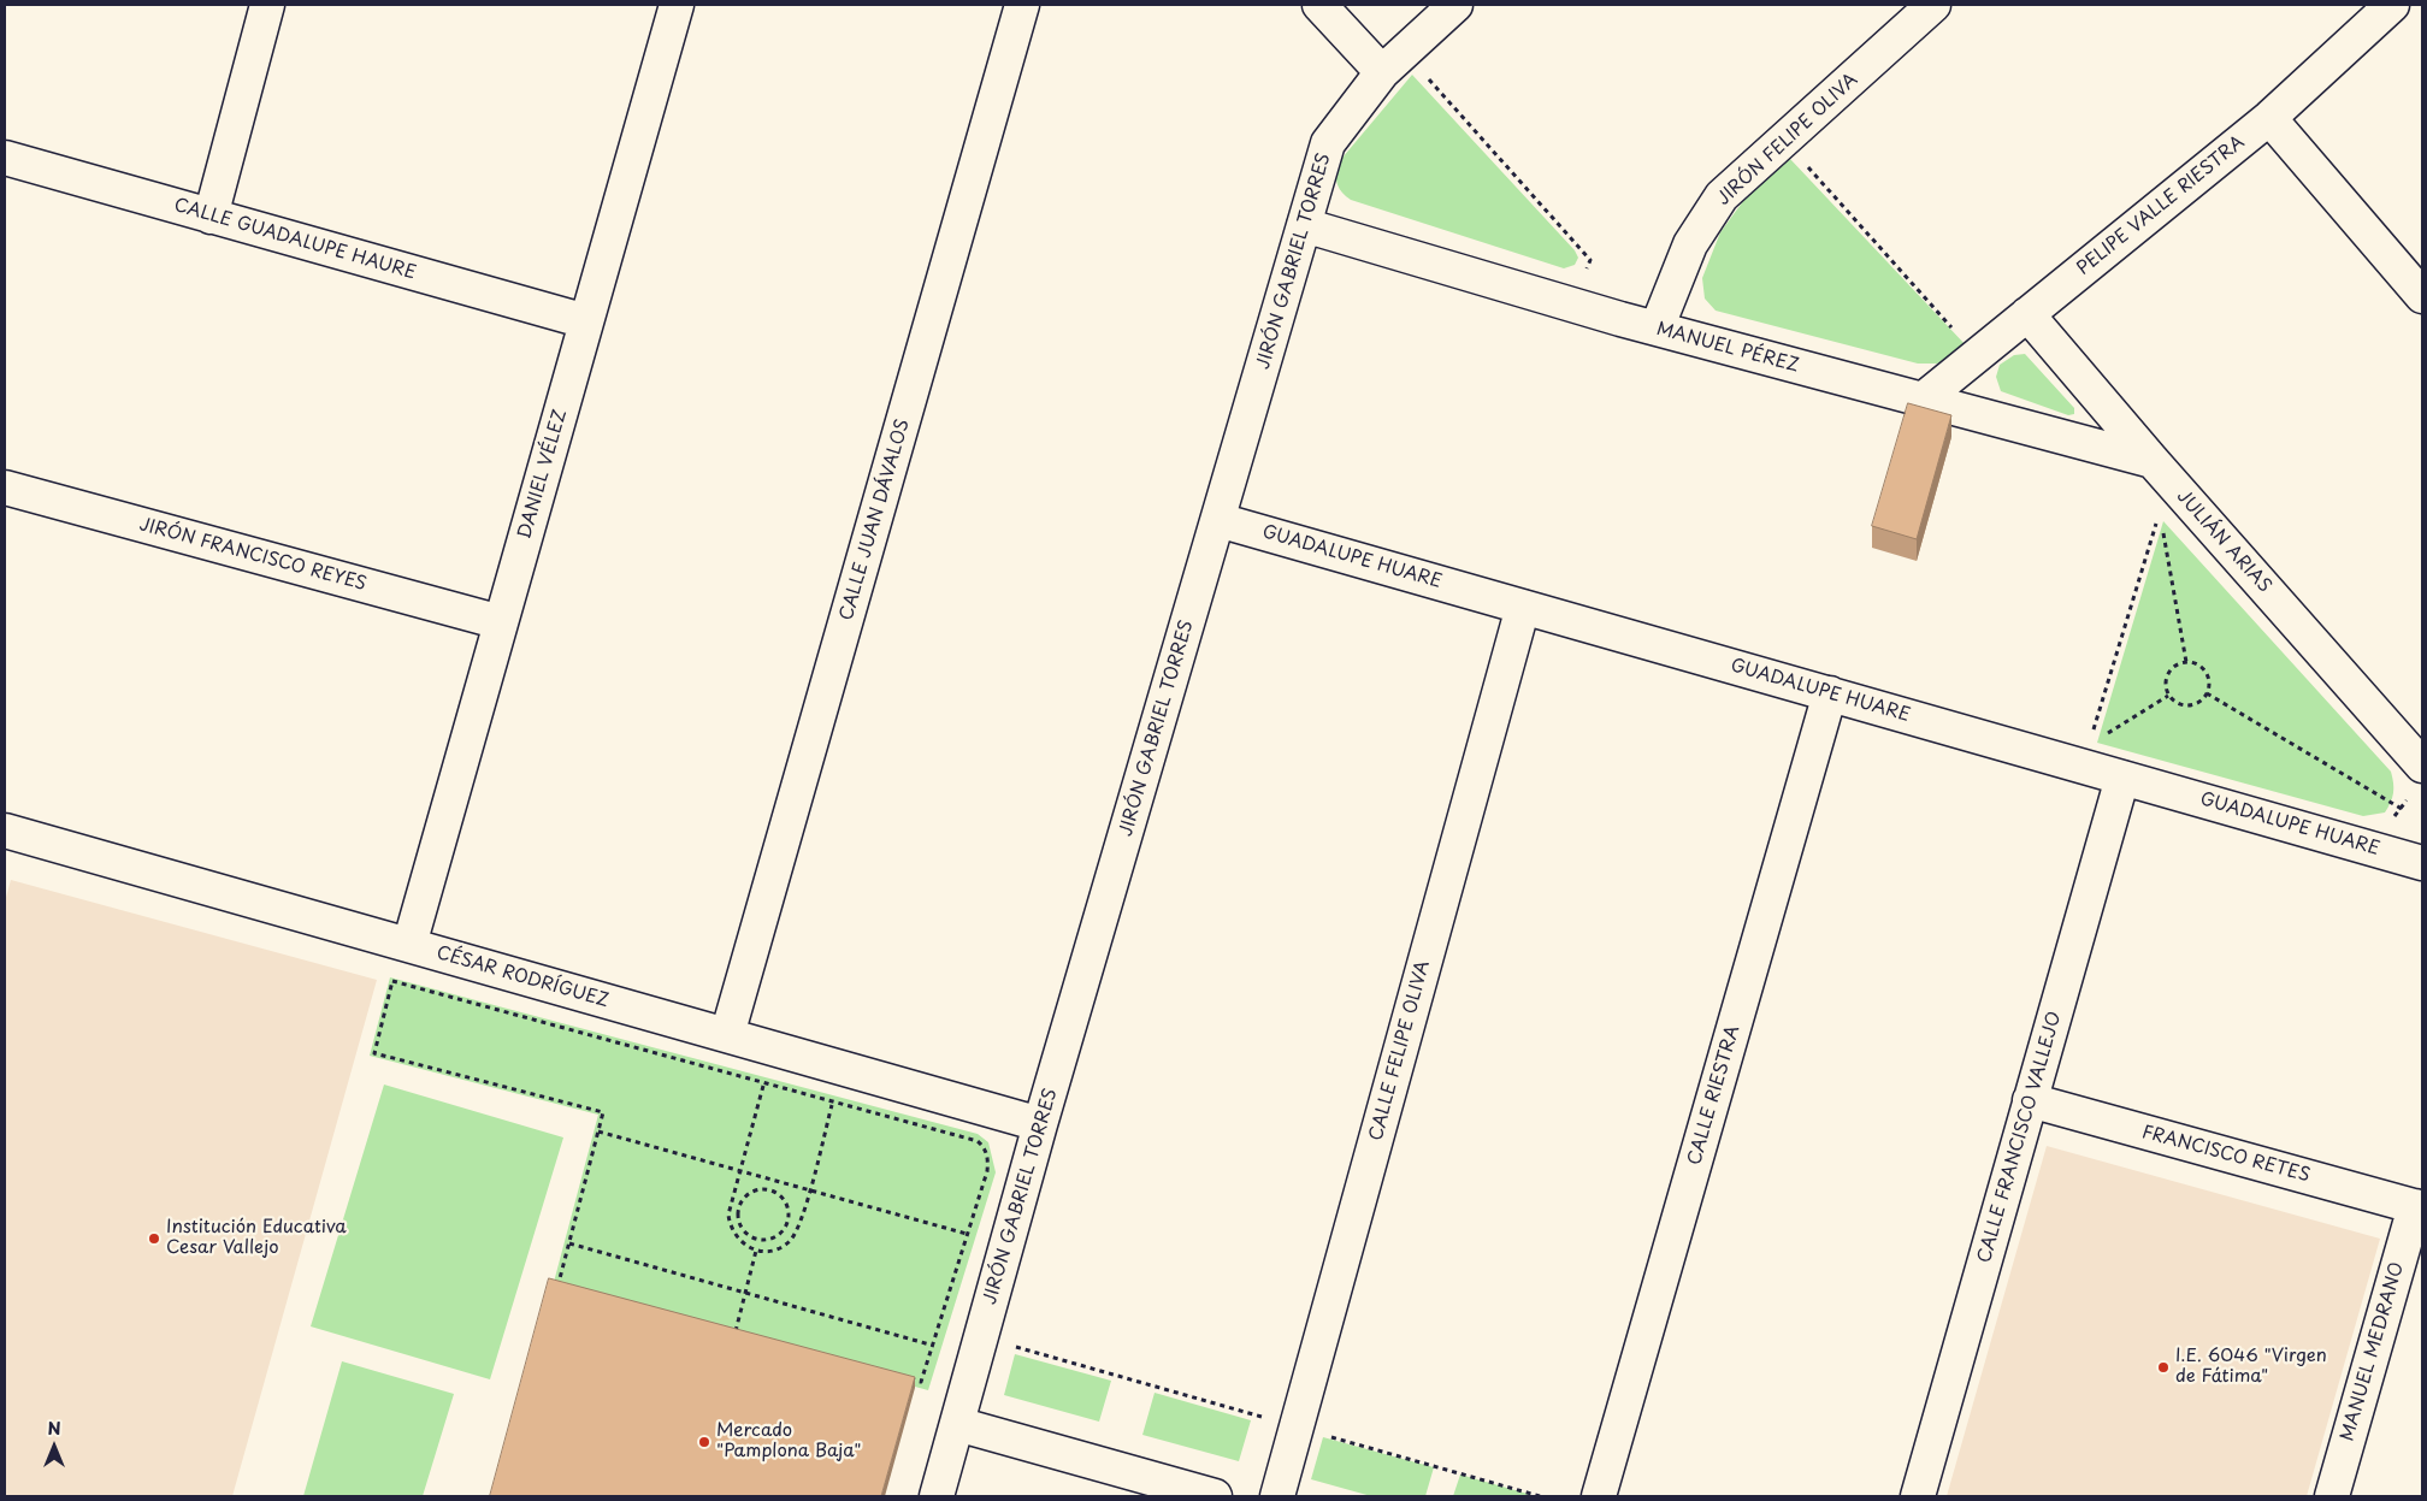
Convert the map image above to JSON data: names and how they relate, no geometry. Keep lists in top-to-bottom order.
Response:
{
  "streets": {
    "street": [
      "JIRÓN FELIPE OLIVA",
      "PELIPE VALLE RIESTRA",
      "CALLE GUADALUPE HAURE",
      "JIRÓN GABRIEL TORRES",
      "MANUEL PÉREZ",
      "DANIEL VÉLEZ",
      "CALLE JUAN DÁVALOS",
      "JULIÁN ARIAS",
      "JIRÓN FRANCISCO REYES",
      "GUADALUPE HUARE",
      "CÉSAR RODRÍGUEZ",
      "CALLE FELIPE OLIVA",
      "CALLE RIESTRA",
      "CALLE FRANCISCO VALLEJO",
      "FRANCISCO RETES",
      "MANUEL MEDRANO"
    ]
  },
  "crossings": [
    ["JIRÓN FELIPE OLIVA", "MANUEL PÉREZ"],
    ["PELIPE VALLE RIESTRA", "MANUEL PÉREZ"],
    ["PELIPE VALLE RIESTRA", "JULIÁN ARIAS"],
    ["CALLE GUADALUPE HAURE", "DANIEL VÉLEZ"],
    ["JIRÓN GABRIEL TORRES", "MANUEL PÉREZ"],
    ["JIRÓN GABRIEL TORRES", "GUADALUPE HUARE"],
    ["JIRÓN GABRIEL TORRES", "CÉSAR RODRÍGUEZ"],
    ["MANUEL PÉREZ", "JULIÁN ARIAS"],
    ["DANIEL VÉLEZ", "JIRÓN FRANCISCO REYES"],
    ["DANIEL VÉLEZ", "CÉSAR RODRÍGUEZ"],
    ["CALLE JUAN DÁVALOS", "CÉSAR RODRÍGUEZ"],
    ["GUADALUPE HUARE", "CALLE FELIPE OLIVA"],
    ["GUADALUPE HUARE", "CALLE RIESTRA"],
    ["GUADALUPE HUARE", "CALLE FRANCISCO VALLEJO"],
    ["CALLE FRANCISCO VALLEJO", "FRANCISCO RETES"],
    ["FRANCISCO RETES", "MANUEL MEDRANO"]
  ],
  "places": ["Institución Educativa Cesar Vallejo", "I.E. 6046 \"Virgen de Fátima\"", "Mercado \"Pamplona Baja\""],
  "north": "top"
}
